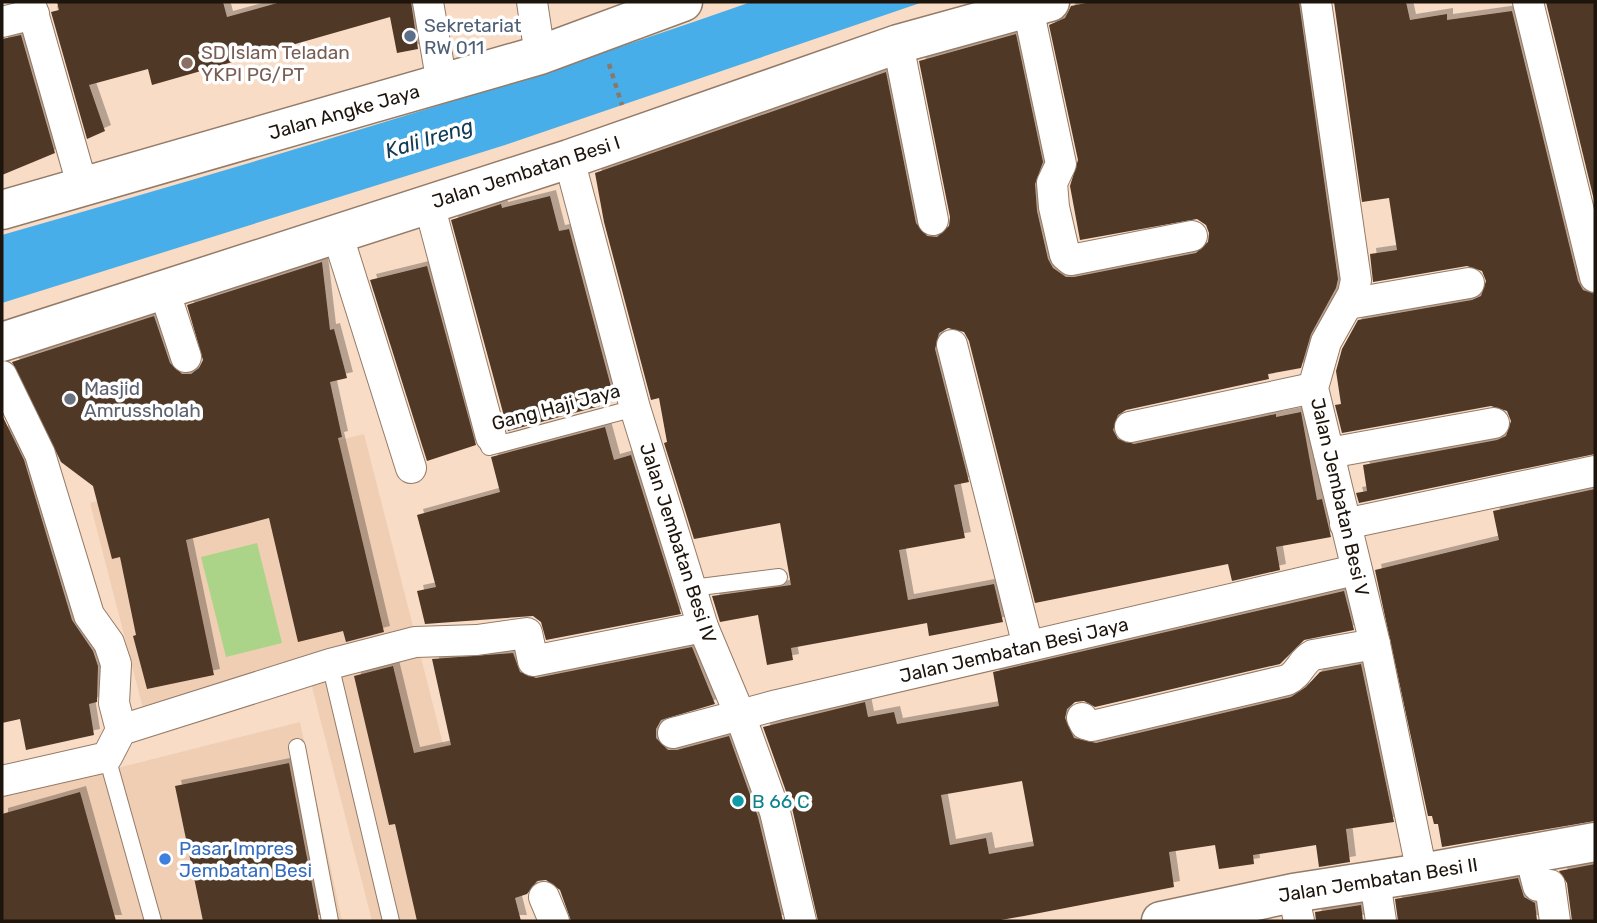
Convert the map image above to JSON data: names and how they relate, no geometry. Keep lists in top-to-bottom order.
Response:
{
  "streets": {
    "street": [
      "Jalan Angke Jaya",
      "Jalan Jembatan Besi I",
      "Jalan Jembatan Besi V",
      "Jalan Jembatan Besi IV",
      "Jalan Jembatan Besi Jaya",
      "Jalan Jembatan Besi II"
    ],
    "lane": ["Gang Haji Jaya"]
  },
  "crossings": [
    ["Jalan Jembatan Besi I", "Jalan Jembatan Besi IV"],
    ["Gang Haji Jaya", "Jalan Jembatan Besi IV"],
    ["Jalan Jembatan Besi V", "Jalan Jembatan Besi Jaya"],
    ["Jalan Jembatan Besi V", "Jalan Jembatan Besi II"],
    ["Jalan Jembatan Besi IV", "Jalan Jembatan Besi Jaya"]
  ],
  "water": ["Kali Ireng"],
  "places": [
    "Sekretariat RW 011",
    "SD Islam Teladan YKPI PG/PT",
    "Masjid Amrussholah",
    "B 66 C",
    "Pasar Impres Jembatan Besi"
  ]
}
